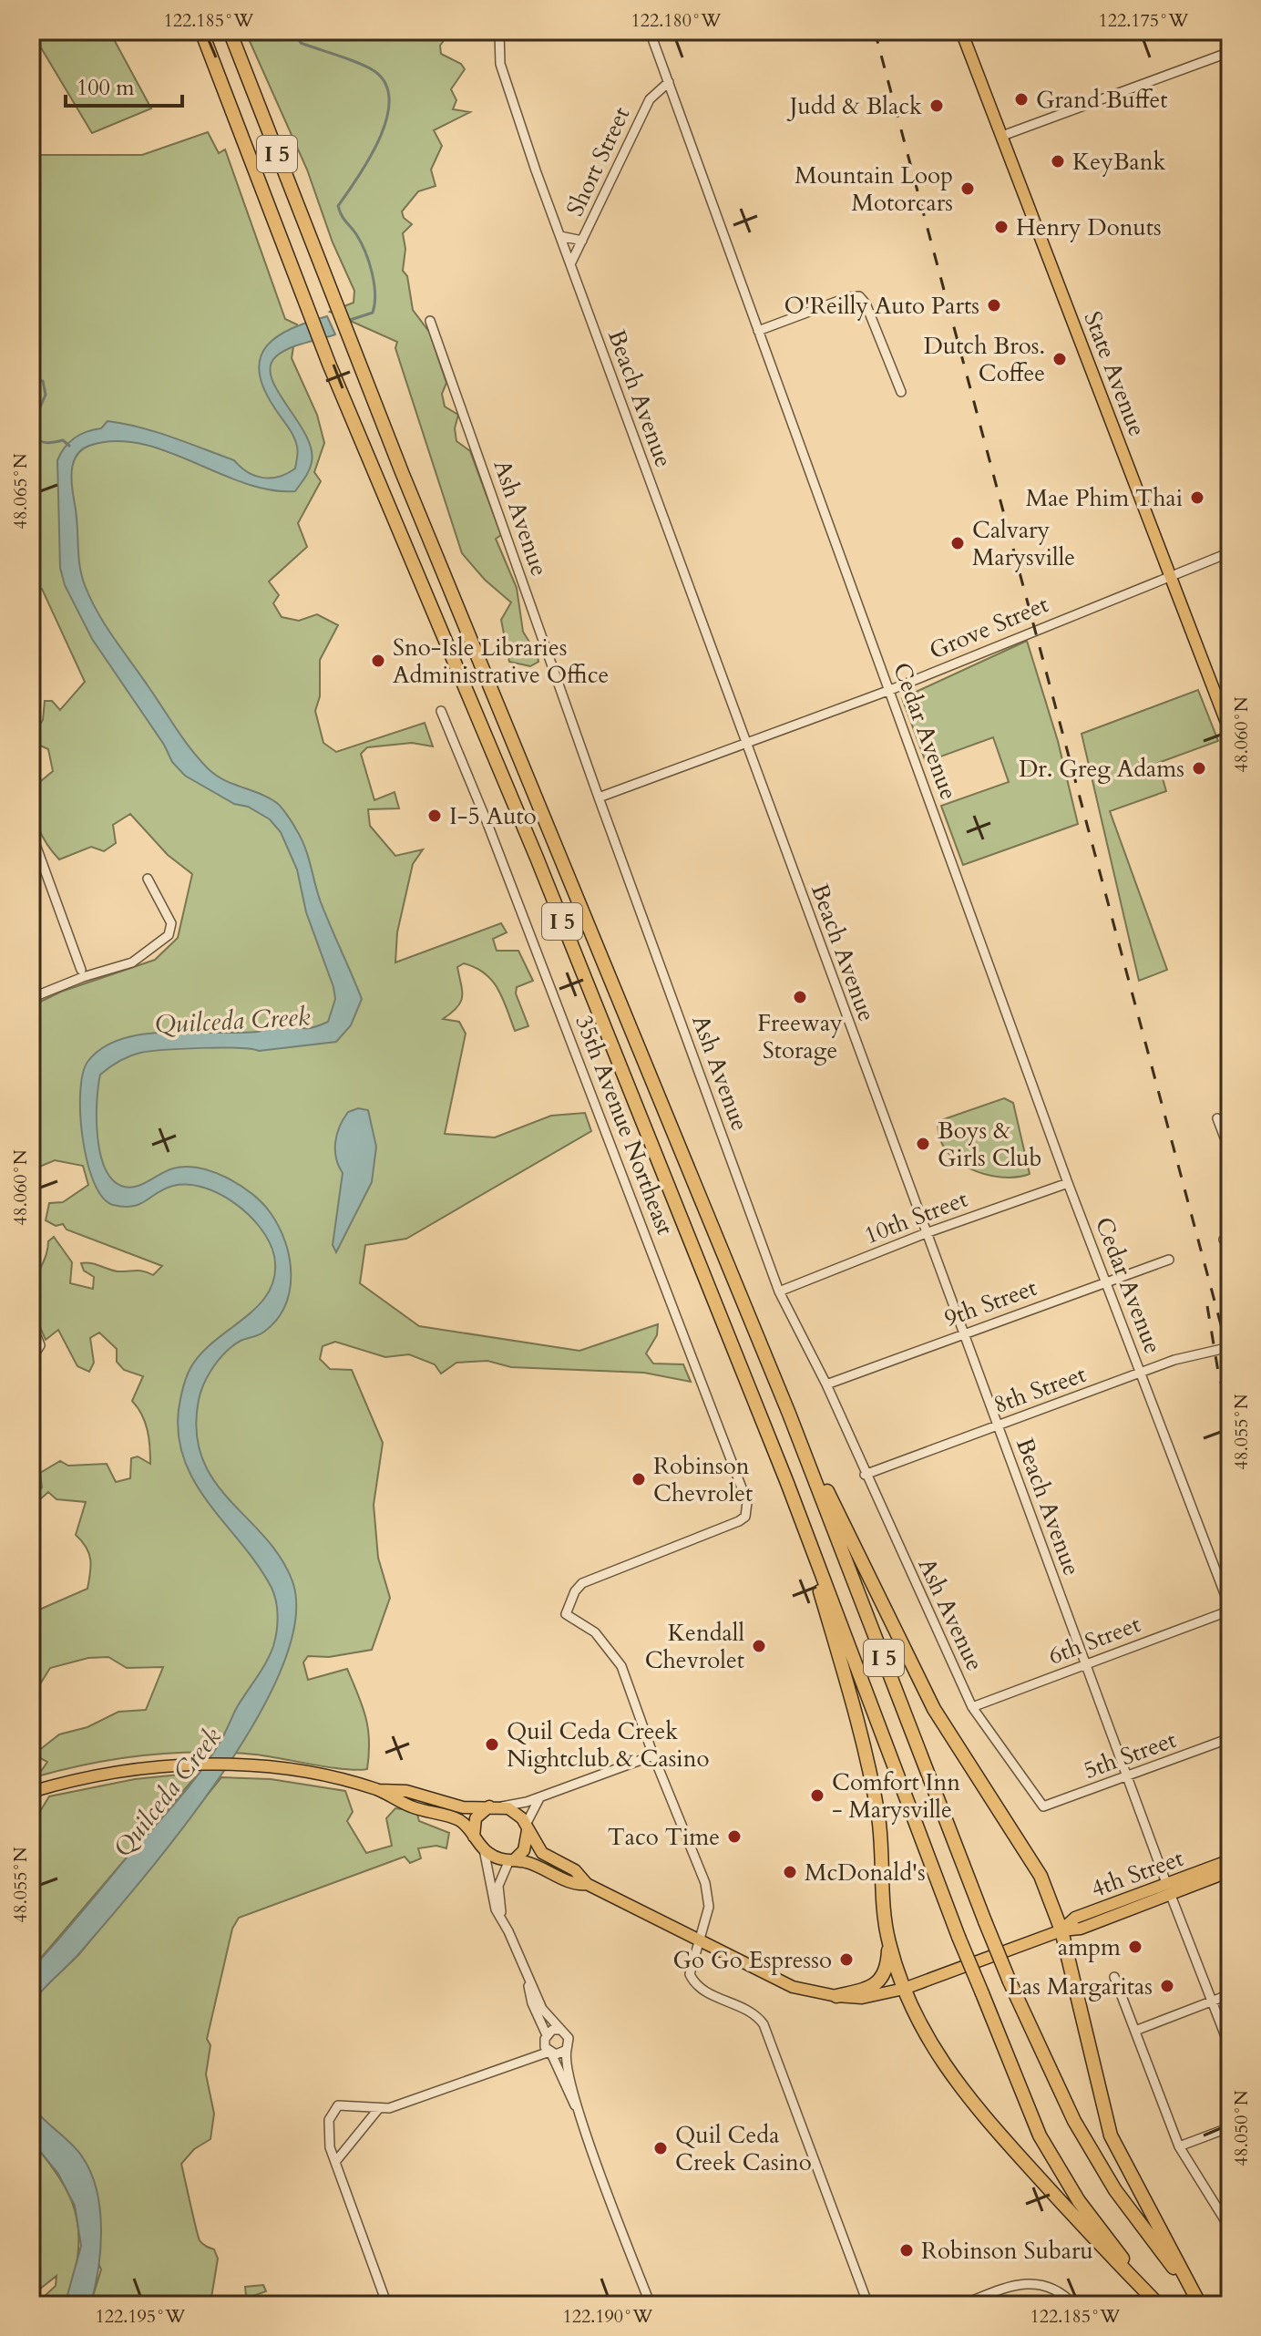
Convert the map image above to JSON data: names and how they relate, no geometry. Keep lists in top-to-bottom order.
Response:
{
  "streets": {
    "highway": ["I 5"],
    "main road": ["State Avenue", "4th Street"],
    "street": [
      "Short Street",
      "Beach Avenue",
      "Ash Avenue",
      "Grove Street",
      "Cedar Avenue",
      "35th Avenue Northeast",
      "10th Street",
      "9th Street",
      "8th Street",
      "6th Street",
      "5th Street"
    ]
  },
  "crossings": [
    ["Short Street", "Beach Avenue"],
    ["Short Street", "Cedar Avenue"],
    ["State Avenue", "Grove Street"],
    ["Beach Avenue", "Grove Street"],
    ["Beach Avenue", "10th Street"],
    ["Beach Avenue", "9th Street"],
    ["Beach Avenue", "8th Street"],
    ["Beach Avenue", "6th Street"],
    ["Beach Avenue", "5th Street"],
    ["Beach Avenue", "4th Street"],
    ["Ash Avenue", "Grove Street"],
    ["Ash Avenue", "10th Street"],
    ["Ash Avenue", "9th Street"],
    ["Ash Avenue", "8th Street"],
    ["Ash Avenue", "6th Street"],
    ["Ash Avenue", "5th Street"],
    ["Grove Street", "Cedar Avenue"],
    ["Cedar Avenue", "10th Street"],
    ["Cedar Avenue", "9th Street"],
    ["Cedar Avenue", "8th Street"],
    ["Cedar Avenue", "6th Street"]
  ],
  "water": ["Quilceda Creek"],
  "places": [
    "Grand Buffet",
    "Judd & Black",
    "KeyBank",
    "Mountain Loop Motorcars",
    "Henry Donuts",
    "O'Reilly Auto Parts",
    "Dutch Bros. Coffee",
    "Mae Phim Thai",
    "Calvary Marysville",
    "Sno-Isle Libraries Administrative Office",
    "Dr. Greg Adams",
    "I-5 Auto",
    "Freeway Storage",
    "Boys & Girls Club",
    "Robinson Chevrolet",
    "Kendall Chevrolet",
    "Quil Ceda Creek Nightclub & Casino",
    "Comfort Inn - Marysville",
    "Taco Time",
    "McDonald's",
    "ampm",
    "Go Go Espresso",
    "Las Margaritas",
    "Quil Ceda Creek Casino",
    "Robinson Subaru"
  ],
  "scale_bar": "100 m",
  "coordinates": [
    "122.185°W",
    "122.180°W",
    "122.175°W",
    "48.065°N",
    "48.060°N",
    "48.055°N",
    "48.050°N",
    "122.195°W",
    "122.190°W"
  ]
}
